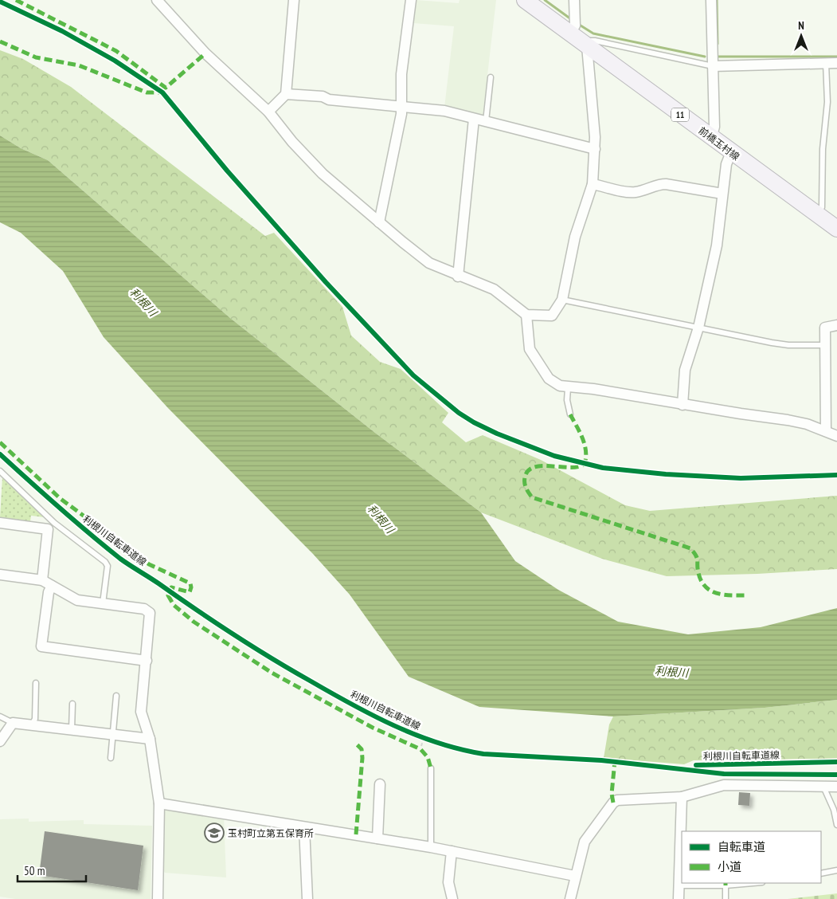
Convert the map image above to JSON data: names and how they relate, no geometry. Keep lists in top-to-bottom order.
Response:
{
  "streets": {
    "main road": ["11", "前橋玉村線"],
    "cycle path": ["利根川自転車道線"]
  },
  "water": ["利根川"],
  "places": {
    "school or university": ["玉村町立第五保育所"]
  },
  "legend": ["自転車道", "小道"],
  "scale_bar": "50 m",
  "north": "top"
}
